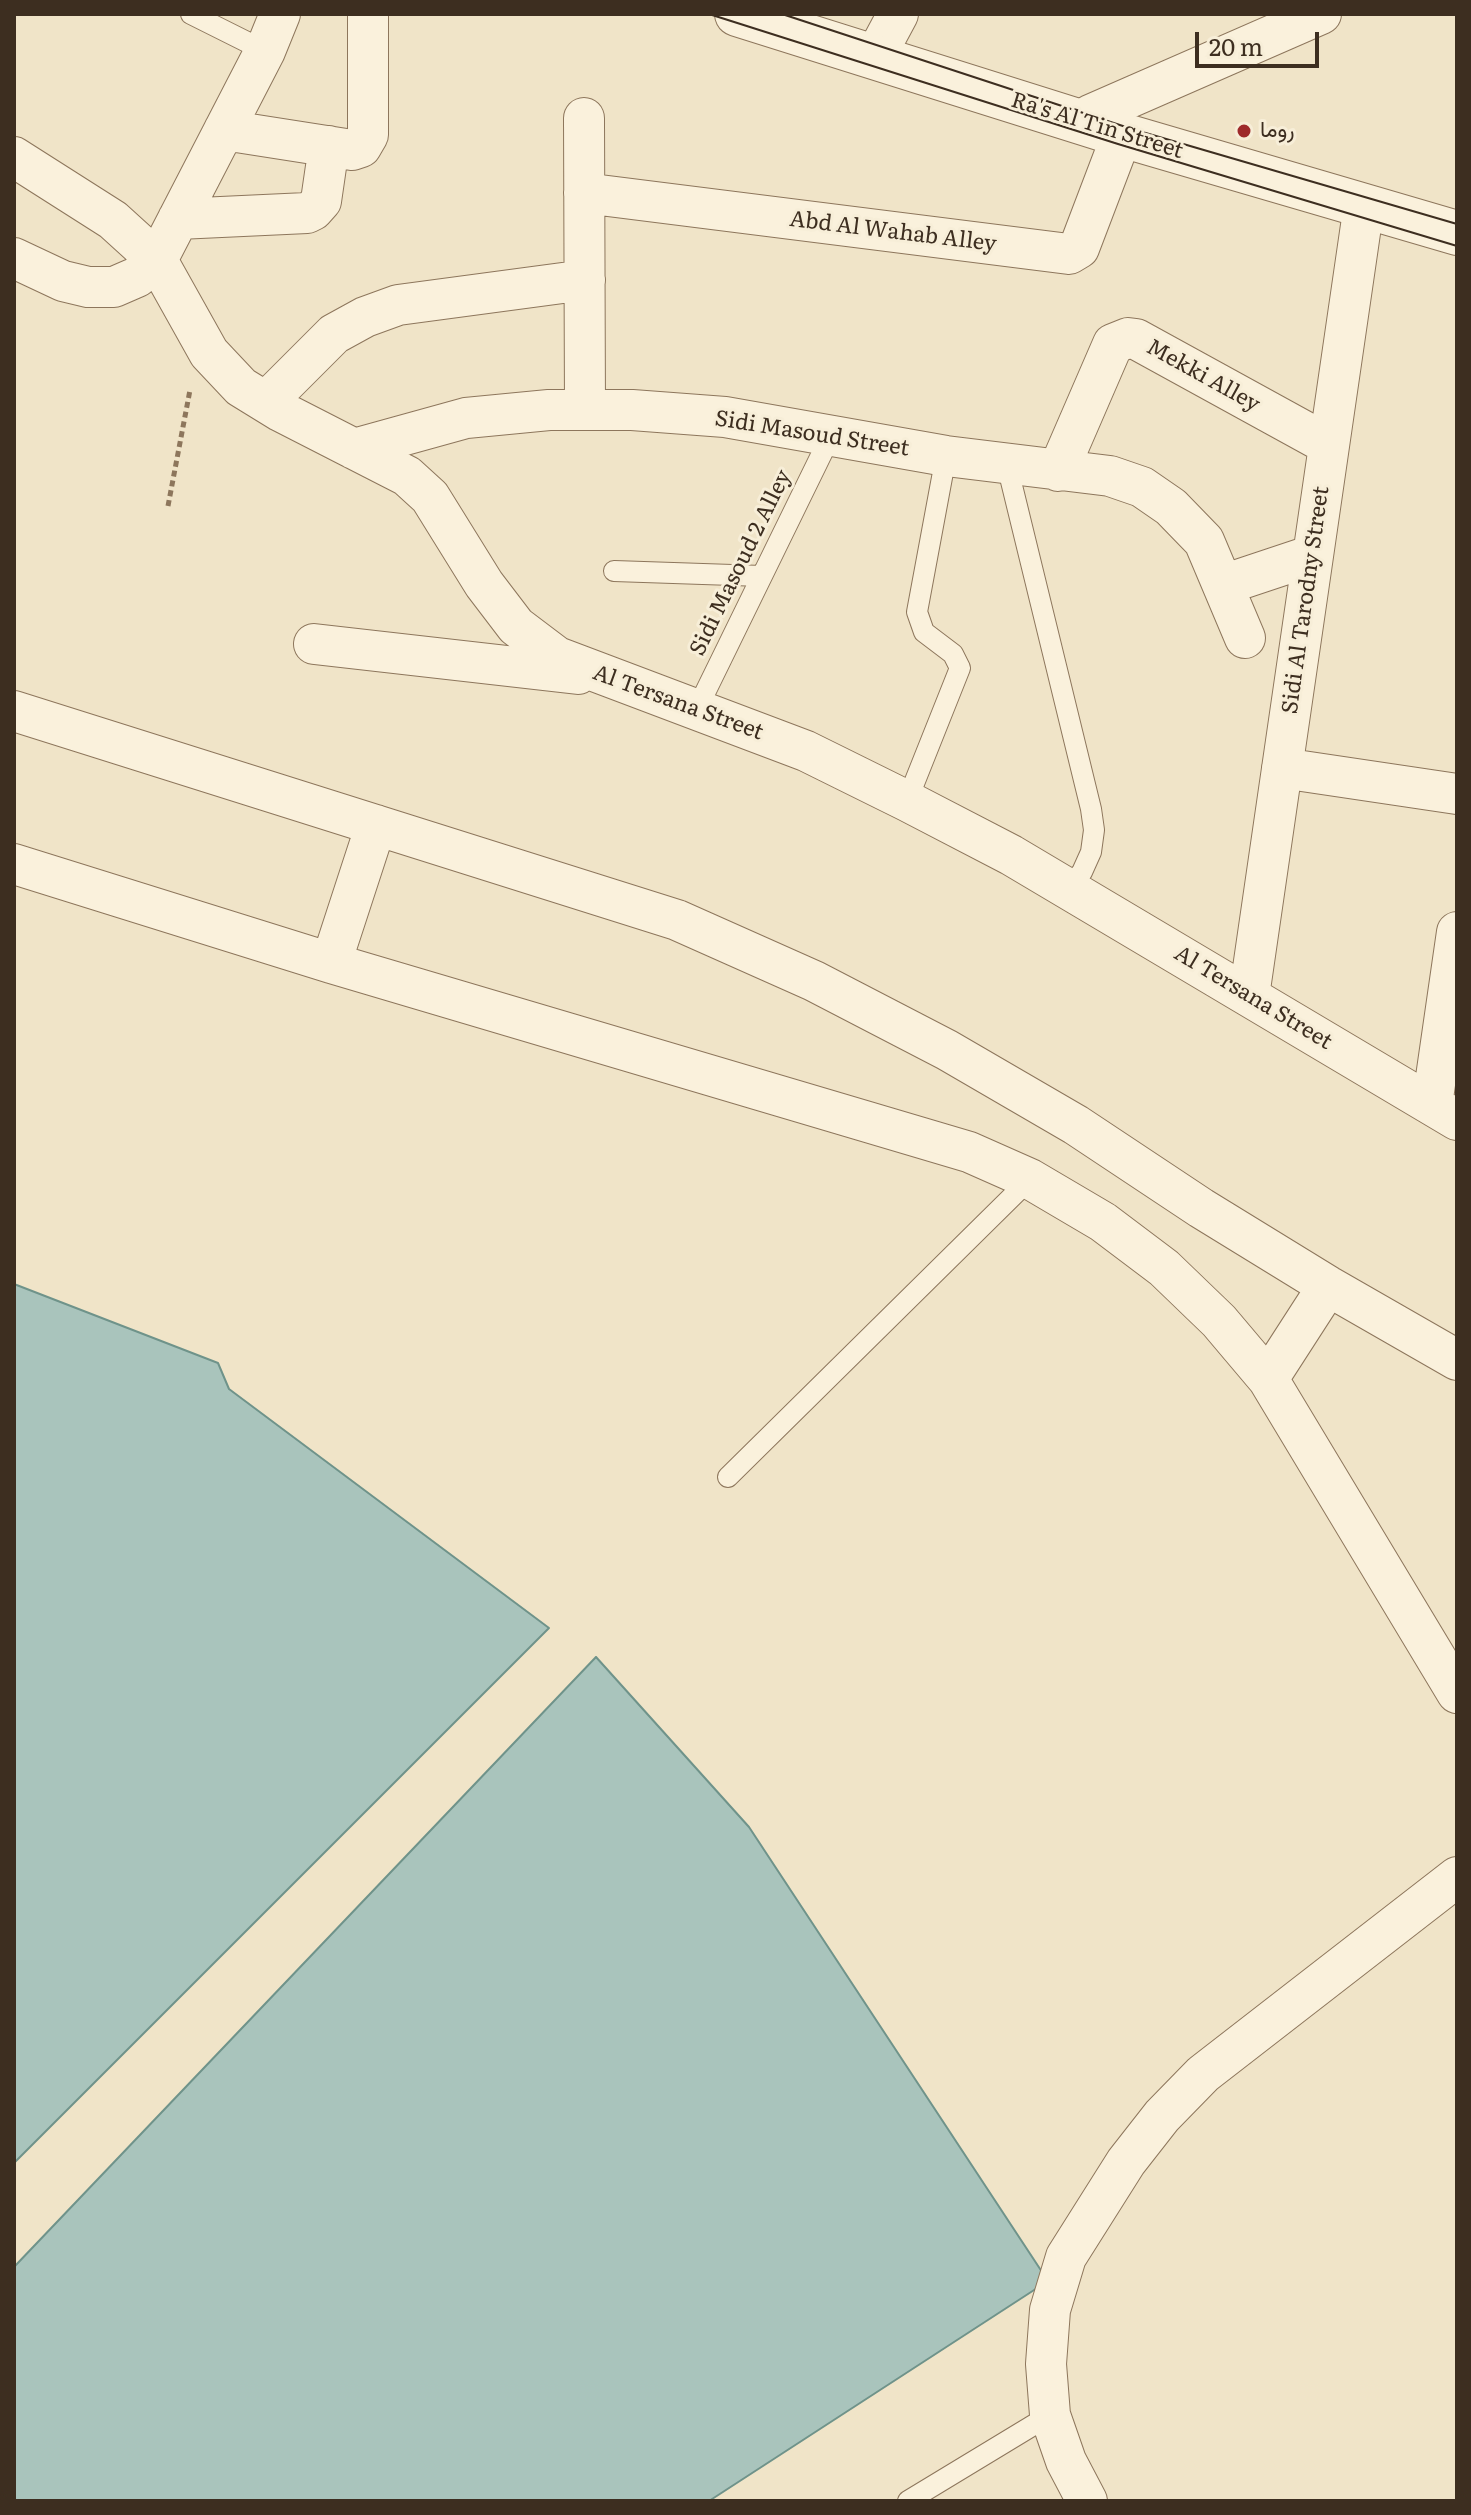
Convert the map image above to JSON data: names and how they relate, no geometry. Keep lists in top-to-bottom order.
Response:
{
  "streets": {
    "street": [
      "Ra's Al Tin Street",
      "Abd Al Wahab Alley",
      "Mekki Alley",
      "Sidi Masoud Street",
      "Sidi Al Tarodny Street",
      "Al Tersana Street"
    ],
    "lane": ["Sidi Masoud 2 Alley"]
  },
  "crossings": [
    ["Ra's Al Tin Street", "Abd Al Wahab Alley"],
    ["Ra's Al Tin Street", "Sidi Al Tarodny Street"],
    ["Mekki Alley", "Sidi Masoud Street"],
    ["Mekki Alley", "Sidi Al Tarodny Street"],
    ["Sidi Masoud Street", "Sidi Masoud 2 Alley"],
    ["Sidi Masoud Street", "Al Tersana Street"],
    ["Sidi Masoud 2 Alley", "Al Tersana Street"],
    ["Sidi Al Tarodny Street", "Al Tersana Street"]
  ],
  "places": ["روما"],
  "scale_bar": "20 m"
}
